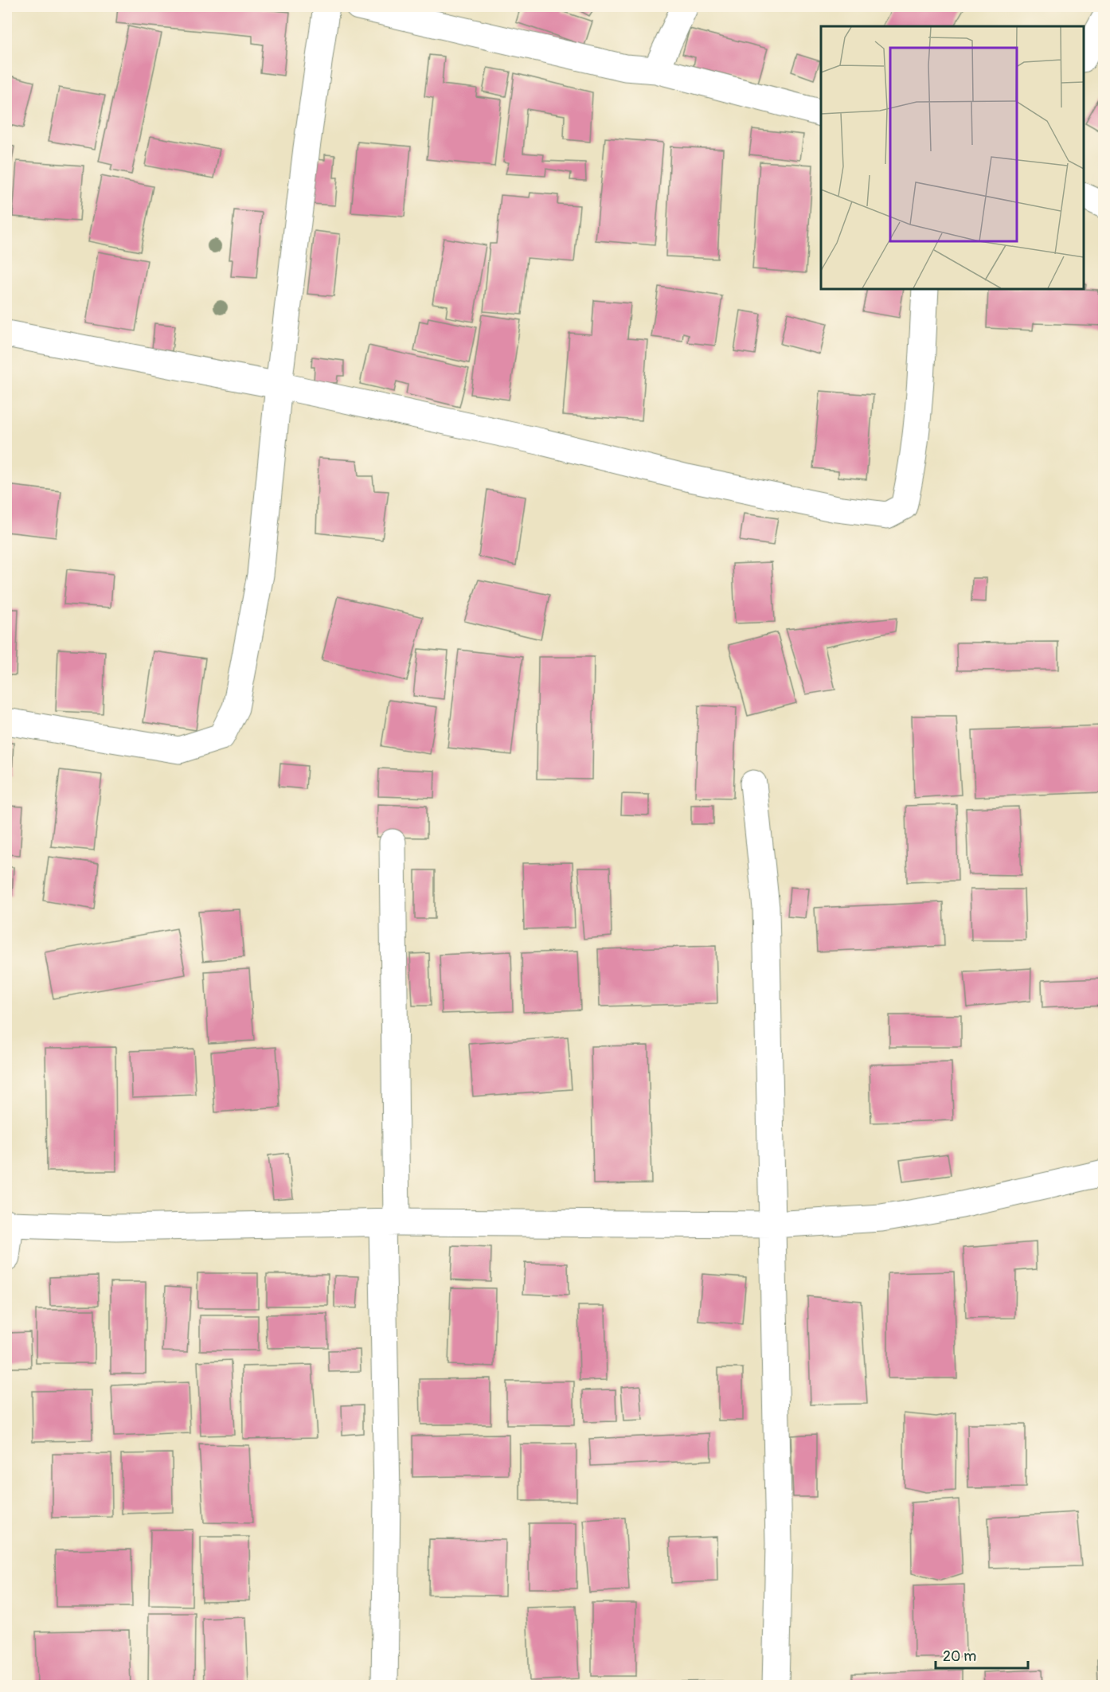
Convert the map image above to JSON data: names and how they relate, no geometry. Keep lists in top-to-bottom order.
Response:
{
  "scale_bar": "20 m"
}
